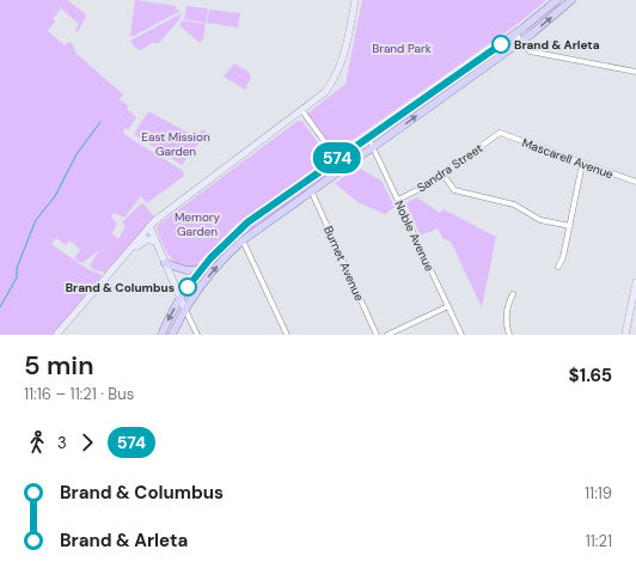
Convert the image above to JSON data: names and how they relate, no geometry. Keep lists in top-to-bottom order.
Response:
{
  "streets": {
    "street": [
      "Mascarell Avenue",
      "Sandra Street",
      "Noble Avenue",
      "Burnet Avenue"
    ]
  },
  "crossings": [
    ["Mascarell Avenue", "Sandra Street"],
    ["Sandra Street", "Noble Avenue"]
  ],
  "parks": ["Brand Park", "East Mission Garden", "Memory Garden"],
  "places": ["Brand & Arleta", "Brand & Columbus"],
  "lines": ["bus line 574"],
  "page": {
    "on_map": "574",
    "heading": ["5 min", "11:16 – 11:21 · Bus", "$1.65"],
    "legs": ["3", "574"],
    "list": [
      {
        "name": "Brand & Columbus",
        "value": "11:19"
      },
      {
        "name": "Brand & Arleta",
        "value": "11:21"
      }
    ]
  }
}
